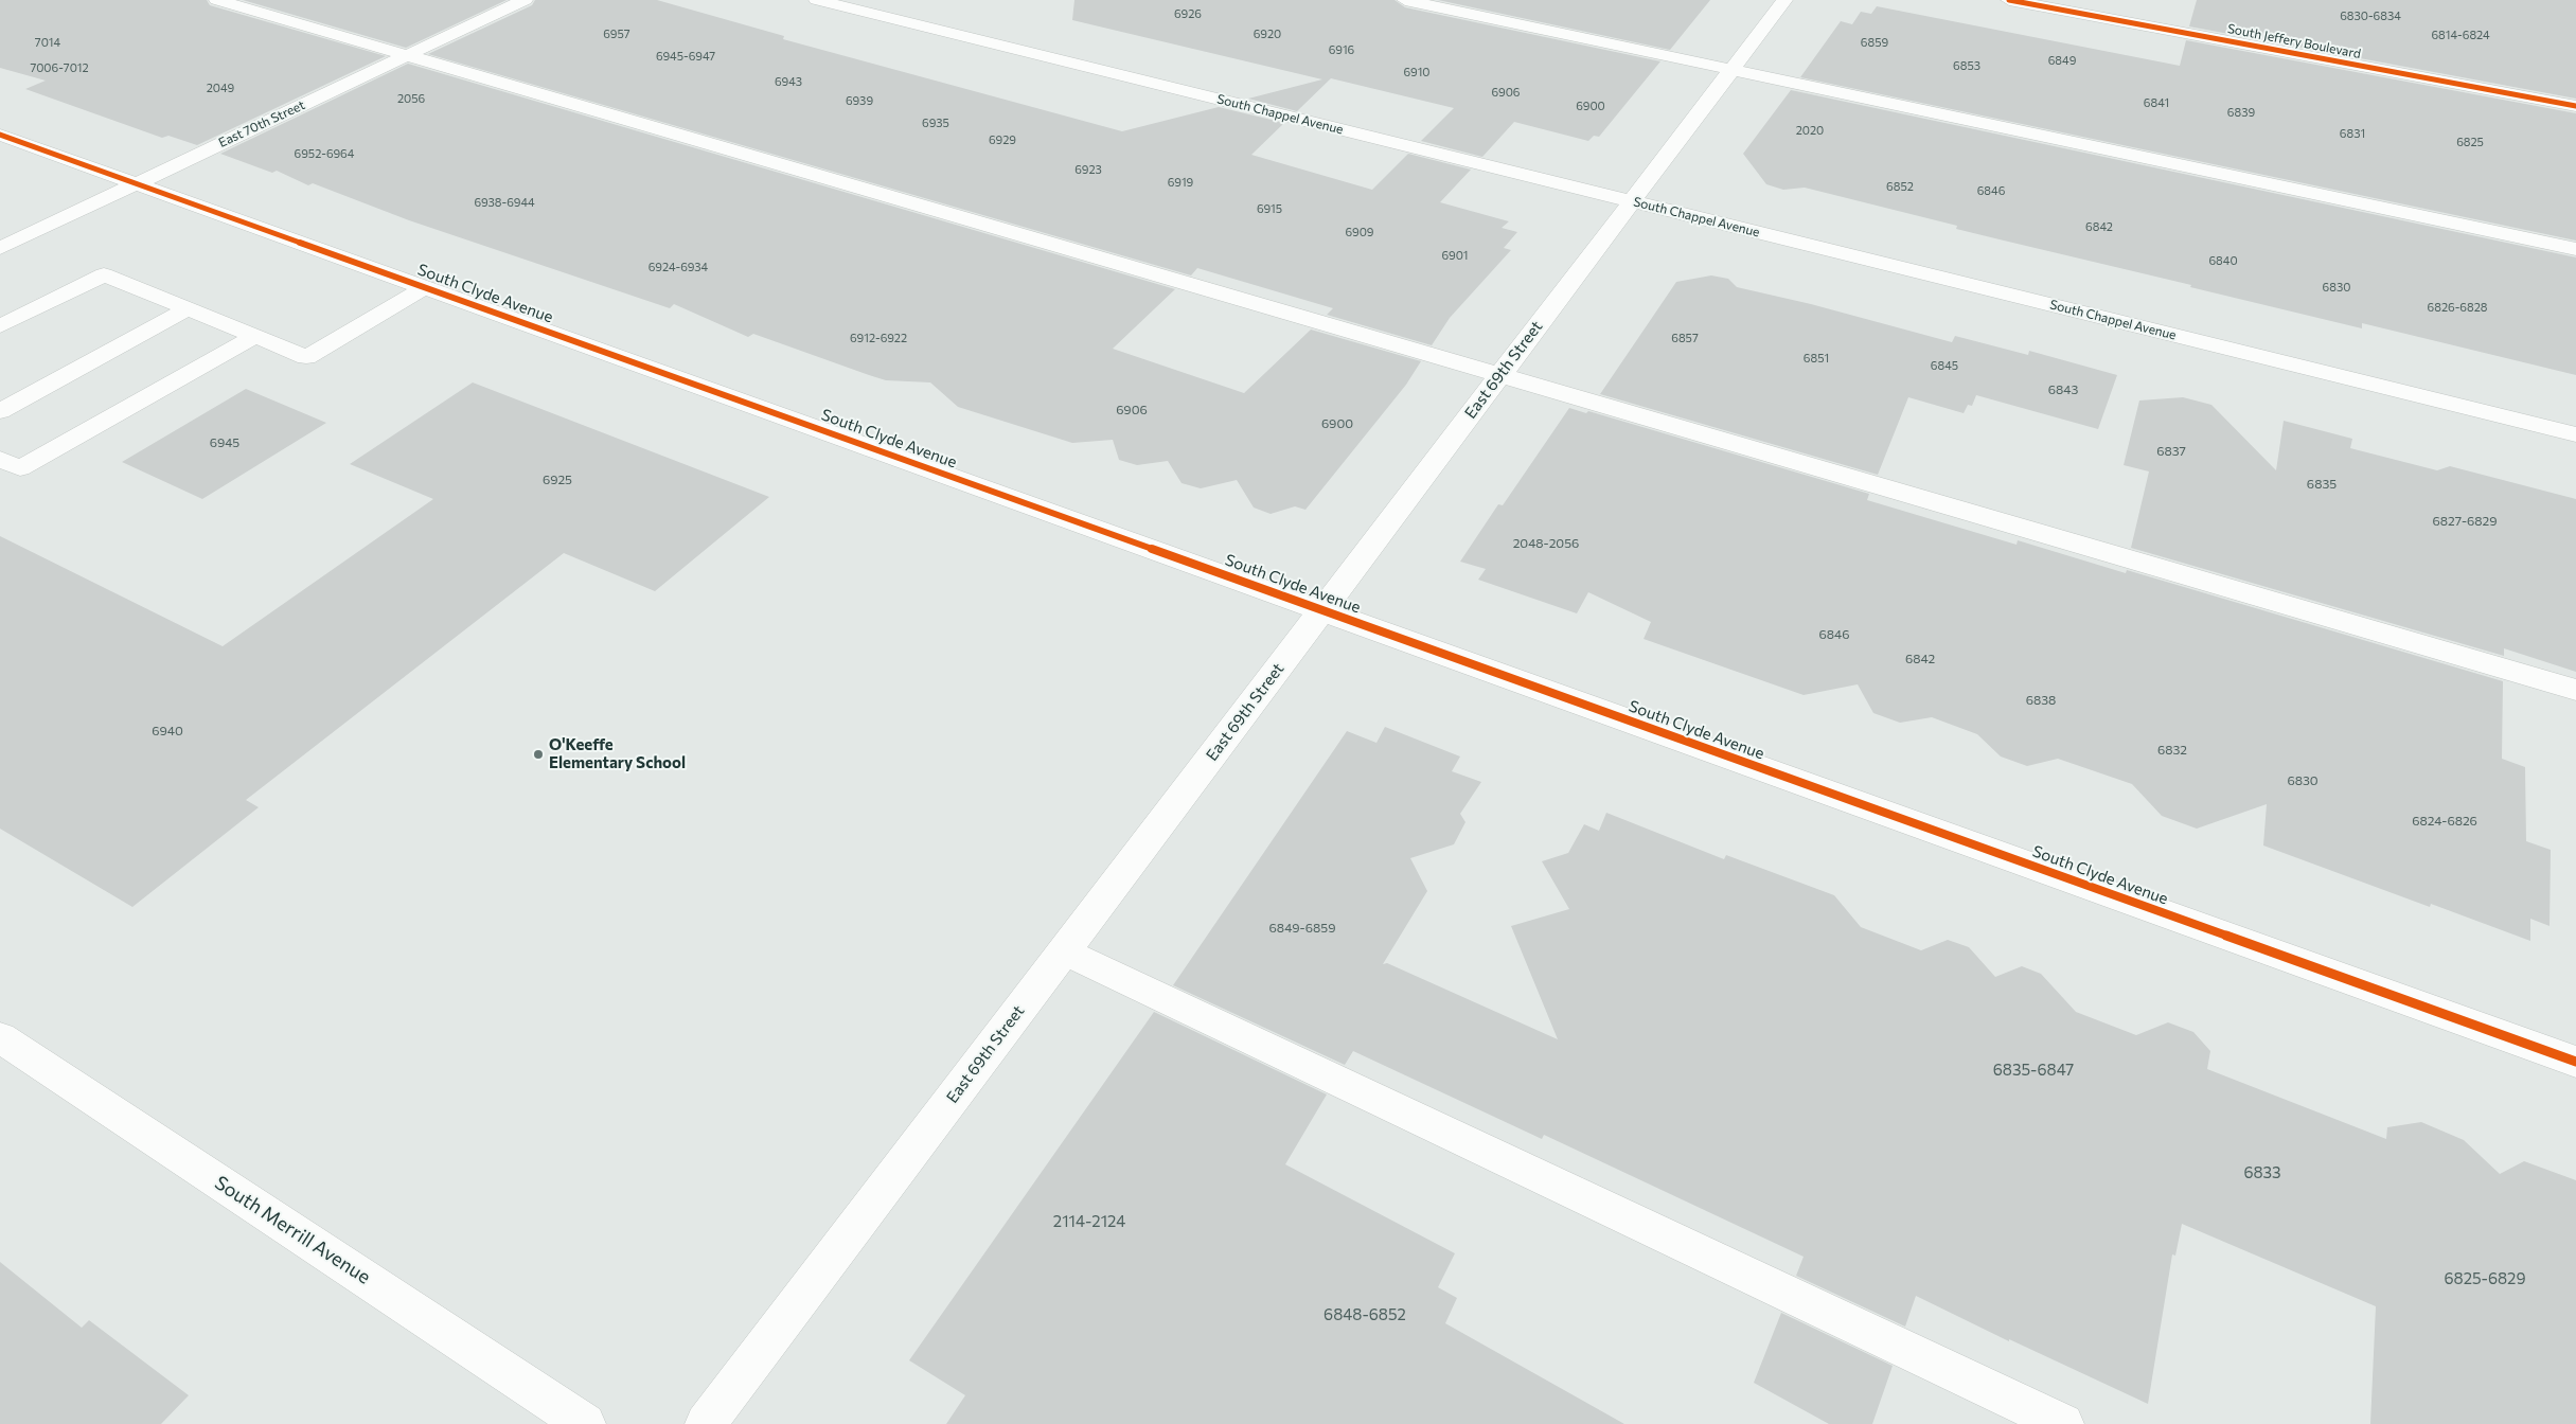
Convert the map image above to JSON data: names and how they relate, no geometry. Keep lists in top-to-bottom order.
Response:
{
  "streets": {
    "street": [
      "South Jeffery Boulevard",
      "South Chappel Avenue",
      "East 70th Street",
      "South Clyde Avenue",
      "East 69th Street",
      "South Merrill Avenue"
    ]
  },
  "crossings": [
    ["South Chappel Avenue", "East 69th Street"],
    ["East 70th Street", "South Clyde Avenue"],
    ["South Clyde Avenue", "East 69th Street"]
  ],
  "places": ["O'Keeffe Elementary School"],
  "house_numbers": [
    "6926",
    "6830-6834",
    "6957",
    "6920",
    "6814-6824",
    "7014",
    "6859",
    "6916",
    "6945-6947",
    "6849",
    "6853",
    "7006-7012",
    "6910",
    "6943",
    "2049",
    "6906",
    "2056",
    "6939",
    "6841",
    "6900",
    "6839",
    "6935",
    "2020",
    "6831",
    "6929",
    "6825",
    "6952-6964",
    "6923",
    "6919",
    "6852",
    "6846",
    "6938-6944",
    "6915",
    "6842",
    "6909",
    "6901",
    "6840",
    "6924-6934",
    "6830",
    "6826-6828",
    "6912-6922",
    "6857",
    "6851",
    "6845",
    "6843",
    "6906",
    "6900",
    "6945",
    "6837",
    "6925",
    "6835",
    "6827-6829",
    "2048-2056",
    "6846",
    "6842",
    "6838",
    "6940",
    "6832",
    "6830",
    "6824-6826",
    "6849-6859",
    "6835-6847",
    "6833",
    "2114-2124",
    "6825-6829",
    "6848-6852"
  ]
}
